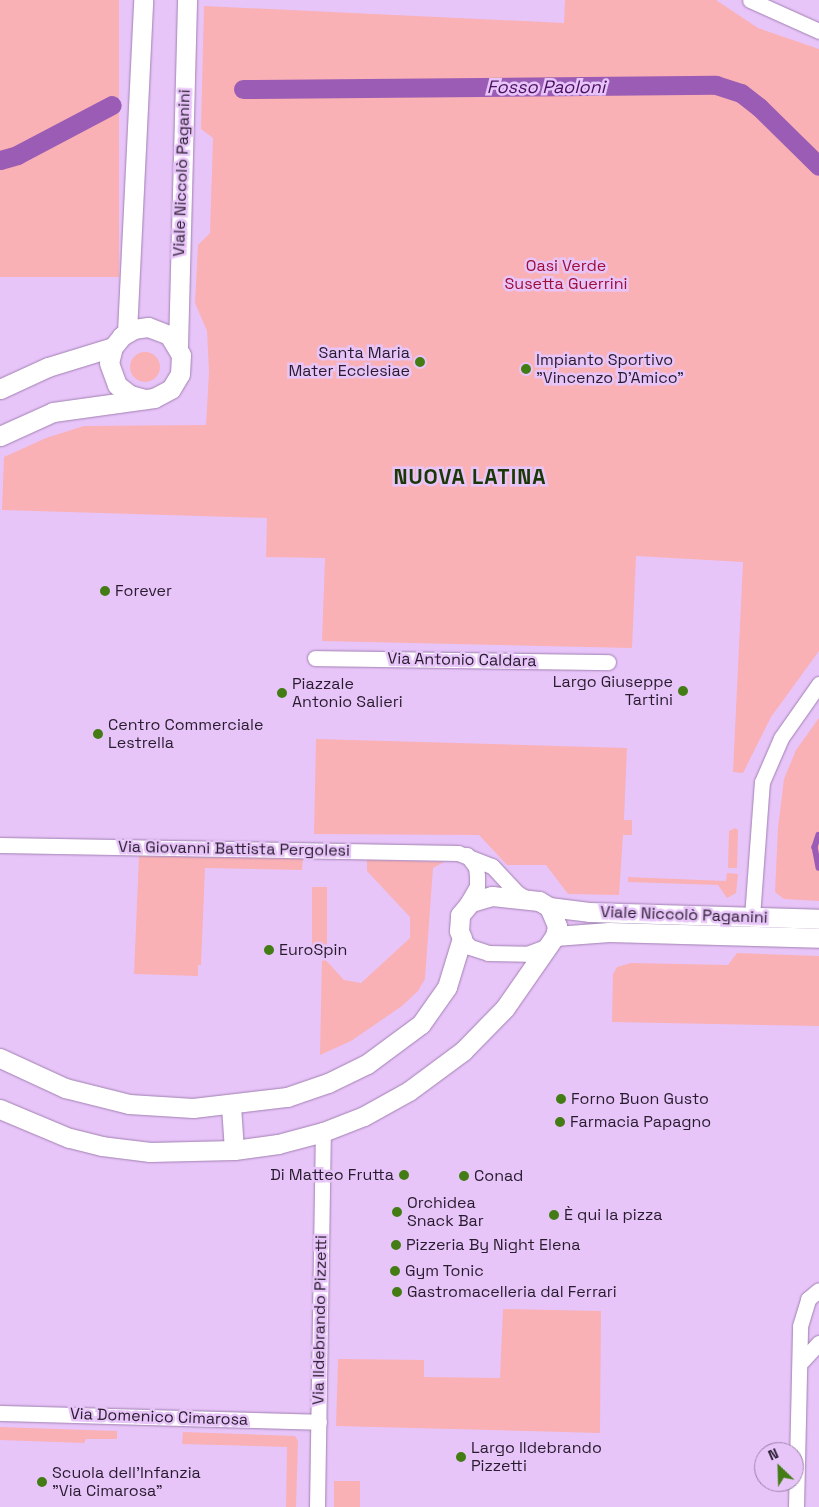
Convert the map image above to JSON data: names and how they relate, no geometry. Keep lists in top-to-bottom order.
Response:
{
  "streets": {
    "street": [
      "Viale Niccolò Paganini",
      "Via Antonio Caldara",
      "Via Giovanni Battista Pergolesi",
      "Via Ildebrando Pizzetti",
      "Via Domenico Cimarosa"
    ]
  },
  "crossings": [
    ["Viale Niccolò Paganini", "Via Giovanni Battista Pergolesi"],
    ["Via Ildebrando Pizzetti", "Via Domenico Cimarosa"]
  ],
  "districts": ["NUOVA LATINA"],
  "water": ["Fosso Paoloni"],
  "parks": ["Oasi Verde Susetta Guerrini"],
  "places": [
    "Santa Maria Mater Ecclesiae",
    "Impianto Sportivo \"Vincenzo D'Amico\"",
    "Forever",
    "Largo Giuseppe Tartini",
    "Piazzale Antonio Salieri",
    "Centro Commerciale Lestrella",
    "EuroSpin",
    "Forno Buon Gusto",
    "Farmacia Papagno",
    "Di Matteo Frutta",
    "Conad",
    "Orchidea Snack Bar",
    "È qui la pizza",
    "Pizzeria By Night Elena",
    "Gym Tonic",
    "Gastromacelleria dal Ferrari",
    "Largo Ildebrando Pizzetti",
    "Scuola dell'Infanzia \"Via Cimarosa\""
  ],
  "north": "top left"
}
